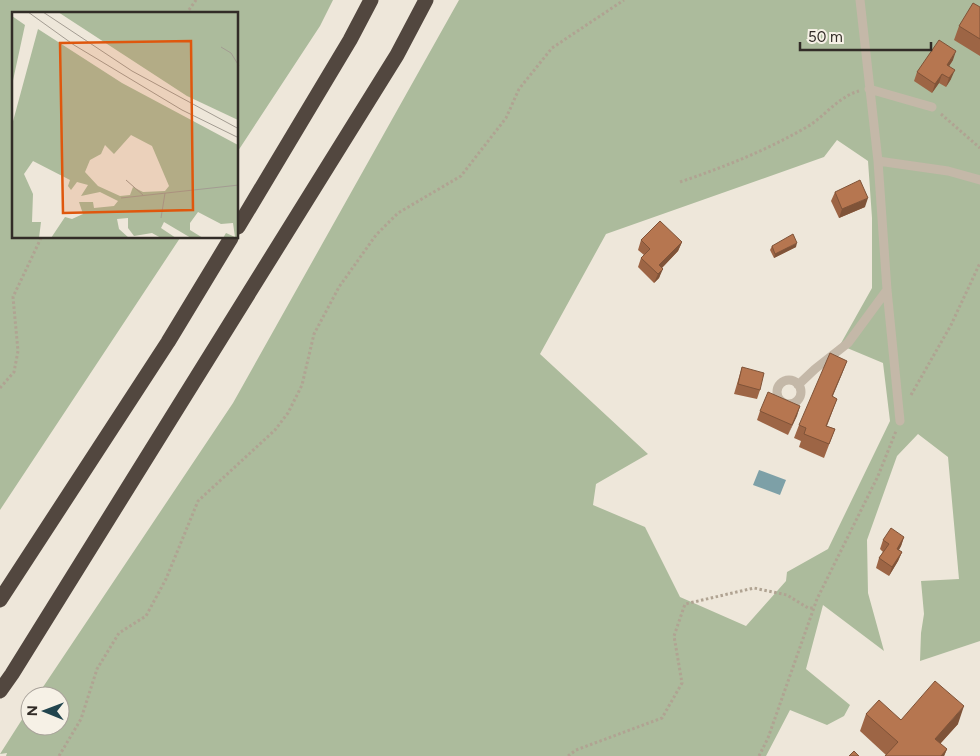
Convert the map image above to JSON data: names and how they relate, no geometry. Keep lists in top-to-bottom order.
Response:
{
  "scale_bar": "50 m",
  "north": "left"
}
